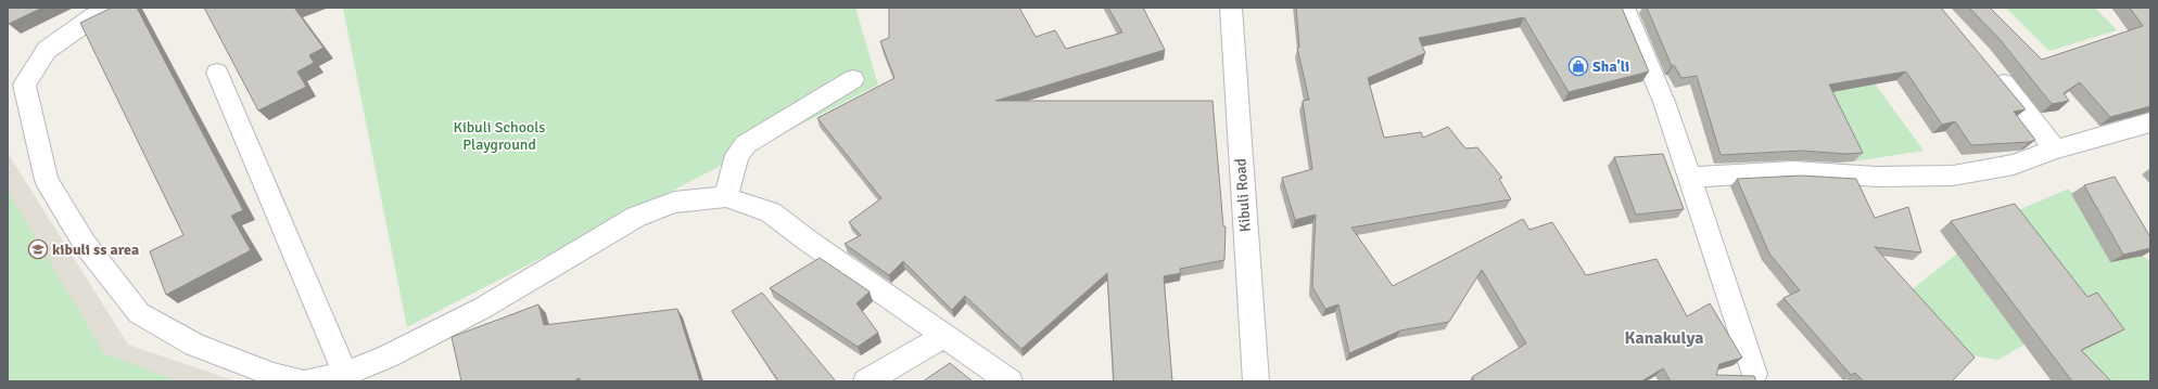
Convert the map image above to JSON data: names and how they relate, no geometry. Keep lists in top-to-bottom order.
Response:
{
  "streets": {
    "street": ["Kibuli Road"]
  },
  "districts": ["Kanakulya"],
  "parks": ["Kibuli Schools Playground"],
  "places": {
    "shop": ["Sha'li"],
    "school or university": ["kibuli ss area"]
  }
}
